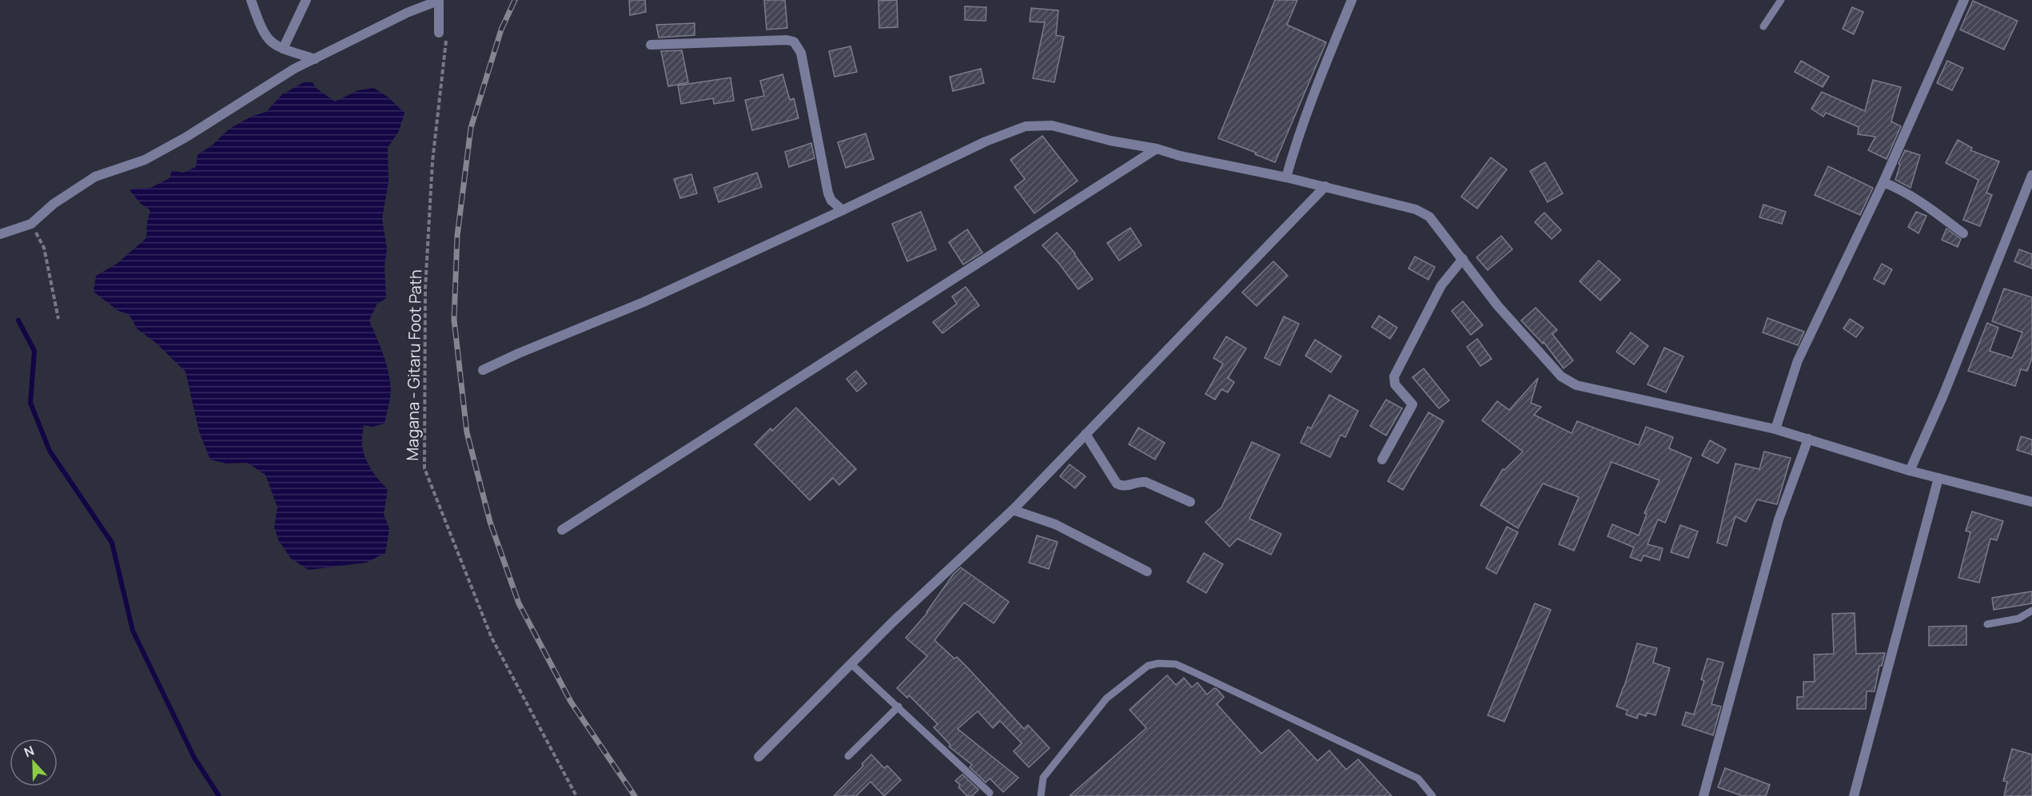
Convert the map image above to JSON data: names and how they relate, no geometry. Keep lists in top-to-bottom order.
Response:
{
  "streets": {
    "path": ["Magana - Gitaru Foot Path"]
  },
  "north": "top"
}
